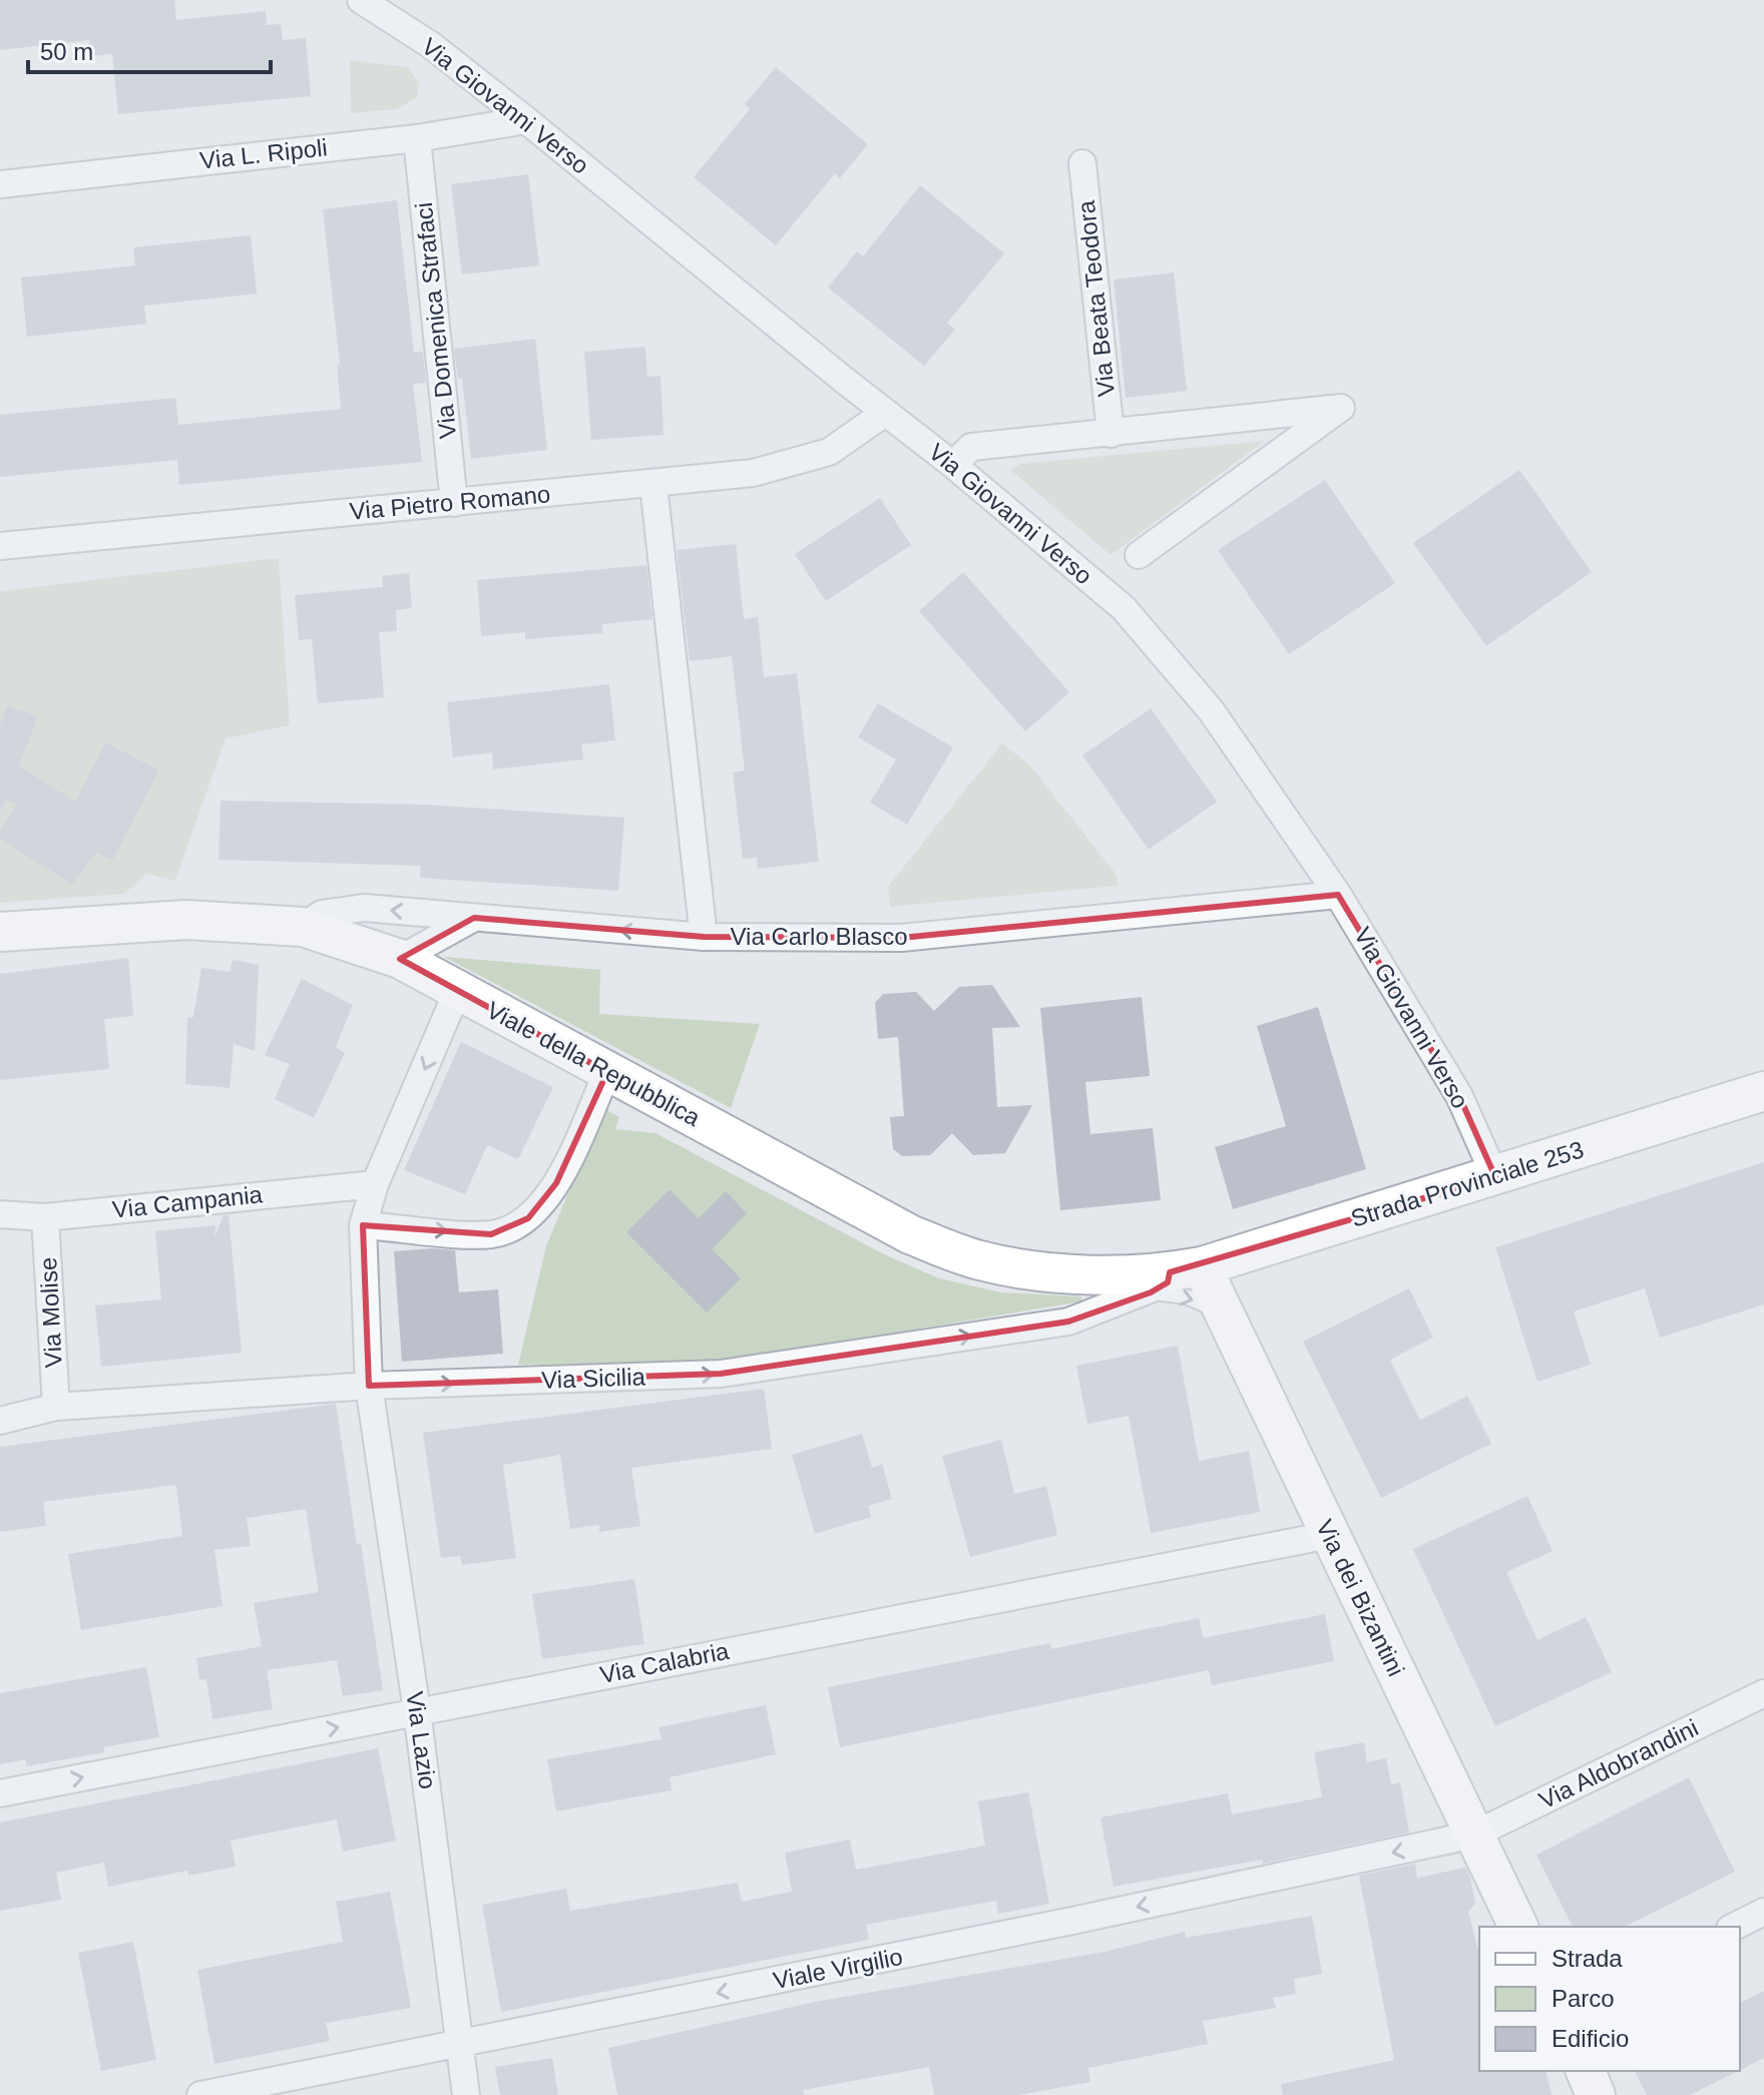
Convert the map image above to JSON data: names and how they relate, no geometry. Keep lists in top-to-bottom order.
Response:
{
  "streets": {
    "main road": ["Viale della Repubblica", "Strada Provinciale 253", "Via dei Bizantini"],
    "street": [
      "Via Giovanni Verso",
      "Via L. Ripoli",
      "Via Beata Teodora",
      "Via Domenica Strafaci",
      "Via Pietro Romano",
      "Via Carlo Blasco",
      "Via Campania",
      "Via Molise",
      "Via Sicilia",
      "Via Calabria",
      "Via Lazio",
      "Via Aldobrandini",
      "Viale Virgilio"
    ]
  },
  "crossings": [
    ["Via Giovanni Verso", "Via L. Ripoli"],
    ["Via Giovanni Verso", "Via Pietro Romano"],
    ["Via Giovanni Verso", "Via Carlo Blasco"],
    ["Via Giovanni Verso", "Strada Provinciale 253"],
    ["Via L. Ripoli", "Via Domenica Strafaci"],
    ["Via Domenica Strafaci", "Via Pietro Romano"],
    ["Via Carlo Blasco", "Viale della Repubblica"],
    ["Viale della Repubblica", "Strada Provinciale 253"],
    ["Viale della Repubblica", "Via Sicilia"],
    ["Viale della Repubblica", "Via dei Bizantini"],
    ["Viale della Repubblica", "Via Lazio"],
    ["Strada Provinciale 253", "Via Sicilia"],
    ["Strada Provinciale 253", "Via dei Bizantini"],
    ["Via Campania", "Via Molise"],
    ["Via Campania", "Via Lazio"],
    ["Via Molise", "Via Sicilia"],
    ["Via Sicilia", "Via dei Bizantini"],
    ["Via Sicilia", "Via Lazio"],
    ["Via dei Bizantini", "Via Calabria"],
    ["Via dei Bizantini", "Via Aldobrandini"],
    ["Via dei Bizantini", "Viale Virgilio"],
    ["Via Calabria", "Via Lazio"],
    ["Via Lazio", "Viale Virgilio"],
    ["Via Aldobrandini", "Viale Virgilio"]
  ],
  "one_way": ["Via Carlo Blasco", "Via Sicilia", "Viale Virgilio"],
  "legend": ["Strada", "Parco", "Edificio"],
  "scale_bar": "50 m"
}
